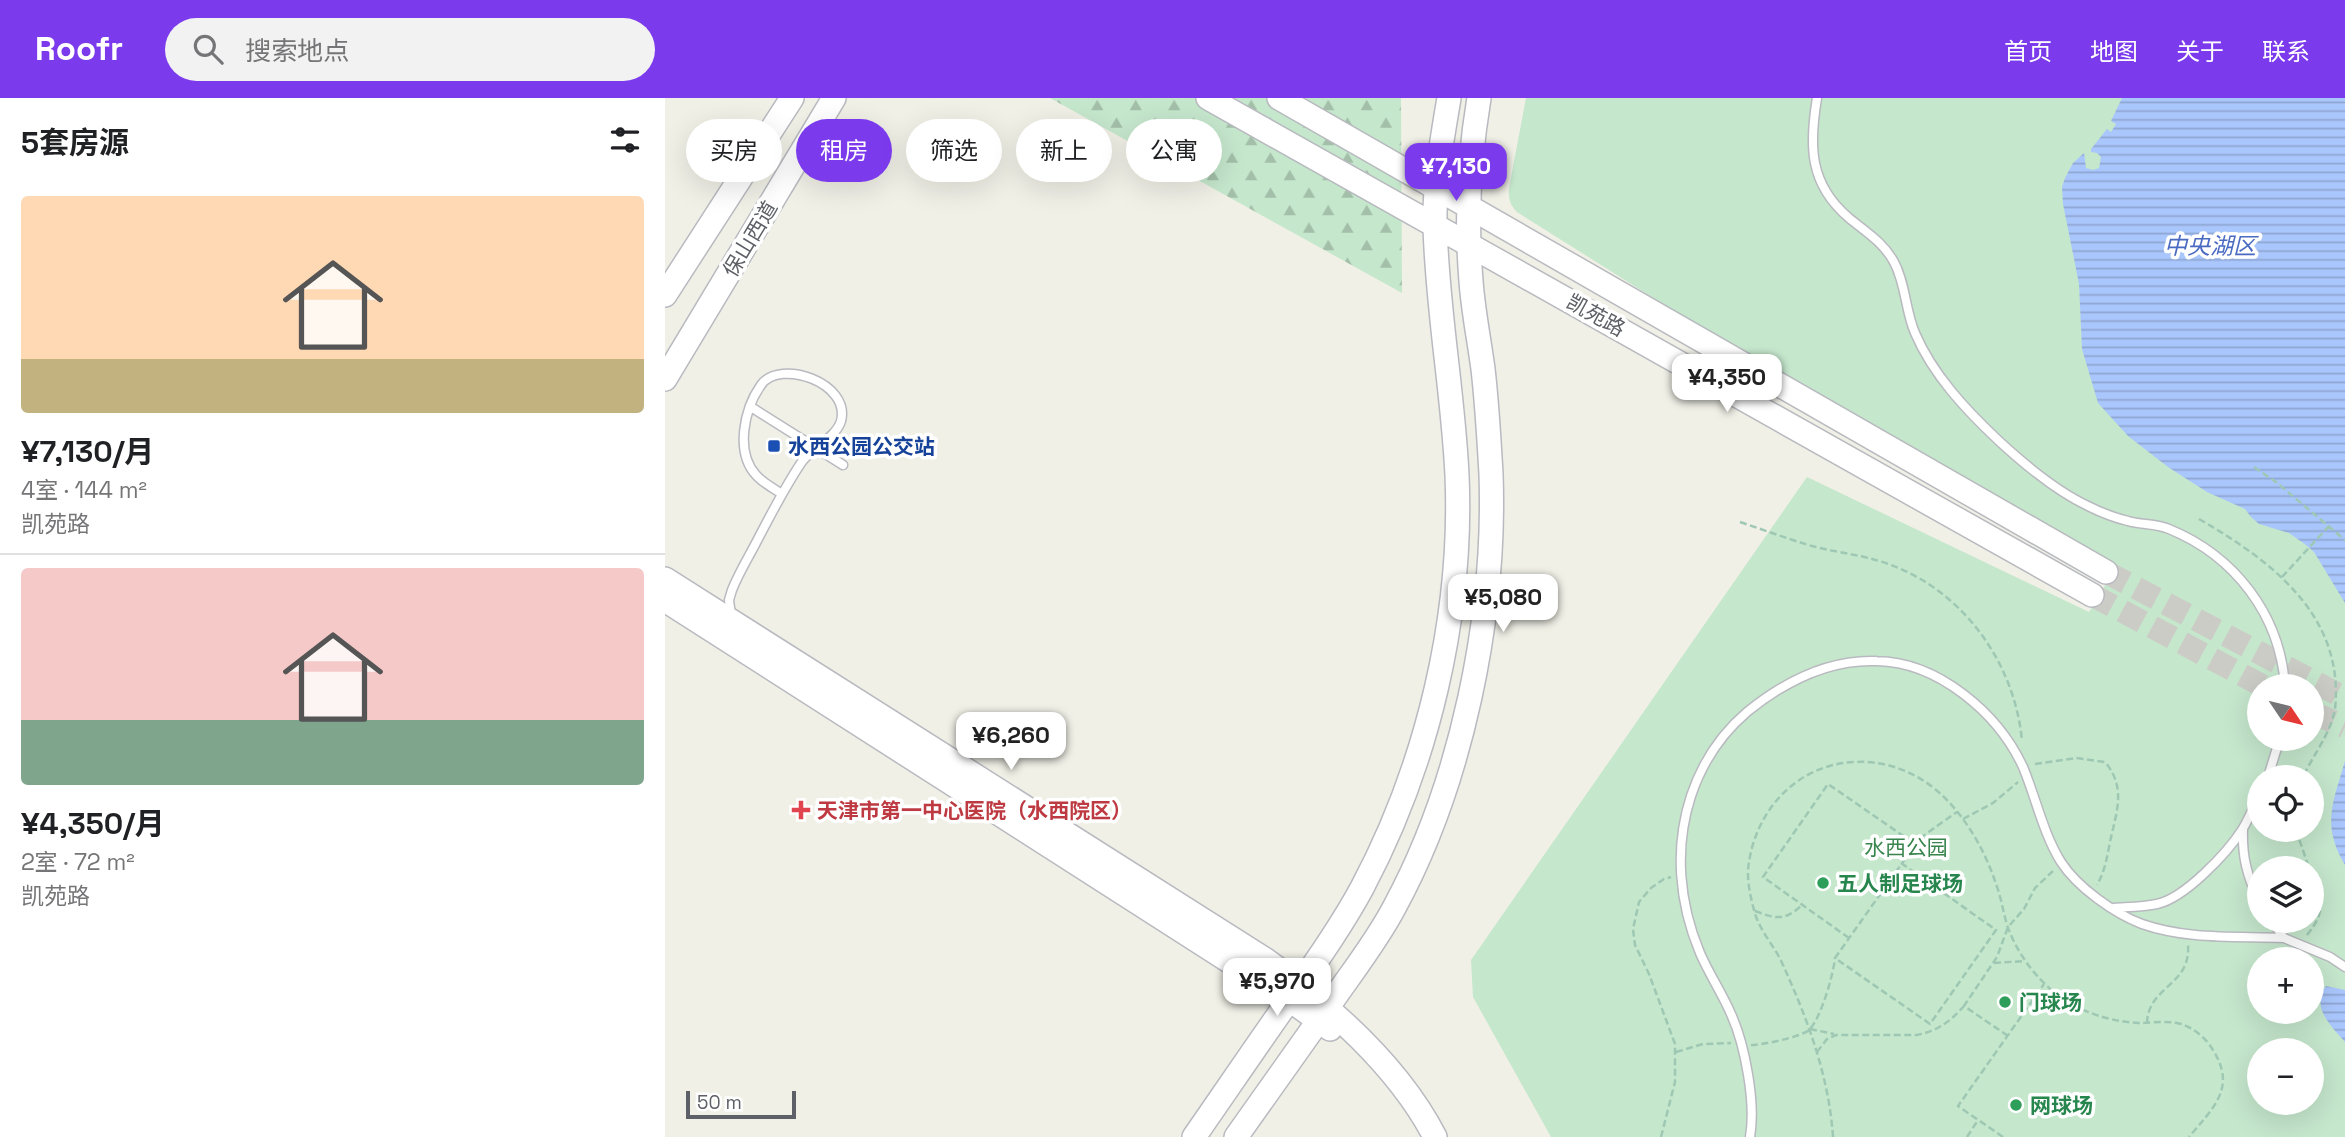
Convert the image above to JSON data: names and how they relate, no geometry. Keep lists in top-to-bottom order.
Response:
{
  "streets": {
    "main road": ["保山西道", "凯苑路"]
  },
  "water": ["中央湖区"],
  "parks": ["水西公园"],
  "places": {
    "transit": ["水西公园公交站"],
    "health": ["天津市第一中心医院（水西院区）"],
    "other": ["五人制足球场", "‌门球场‌", "网球场"]
  },
  "scale_bar": "50 m",
  "north": "bottom right",
  "page": {
    "header": "Roofr",
    "search": "搜索地点",
    "nav": [
      "首页",
      "地图",
      "关于",
      "联系"
    ],
    "heading": "5套房源",
    "chip": [
      "买房",
      "租房",
      "筛选",
      "新上",
      "公寓"
    ],
    "price": [
      "¥7,130",
      "¥4,350",
      "¥5,080",
      "¥6,260",
      "¥5,970"
    ],
    "list": [
      {
        "name": "¥7,130/月",
        "note": "4室 · 144 m² · 凯苑路"
      },
      {
        "name": "¥4,350/月",
        "note": "2室 · 72 m² · 凯苑路"
      }
    ],
    "map_buttons": ["+", "−"],
    "scale": "50 m"
  }
}
